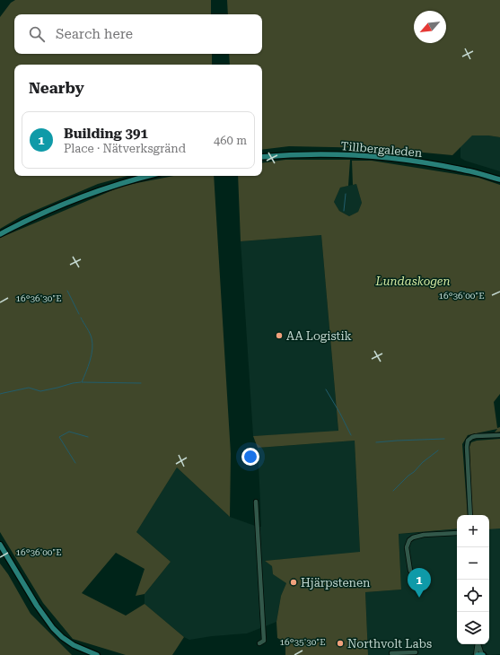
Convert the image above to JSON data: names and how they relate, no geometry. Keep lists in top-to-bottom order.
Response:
{
  "streets": {
    "main road": ["Tillbergaleden"]
  },
  "parks": ["Lundaskogen"],
  "places": ["AA Logistik", "Hjärpstenen", "Northvolt Labs"],
  "north": "bottom left",
  "page": {
    "search": "Search here",
    "heading": "Nearby",
    "list": [
      {
        "mark": "1",
        "name": "Building 391",
        "note": "Place · Nätverksgränd",
        "value": "460 m"
      }
    ],
    "map_buttons": ["+", "−"],
    "pins": "1"
  },
  "coordinates": ["16°36'00\"E", "16°36'30\"E", "16°35'30\"E"]
}
